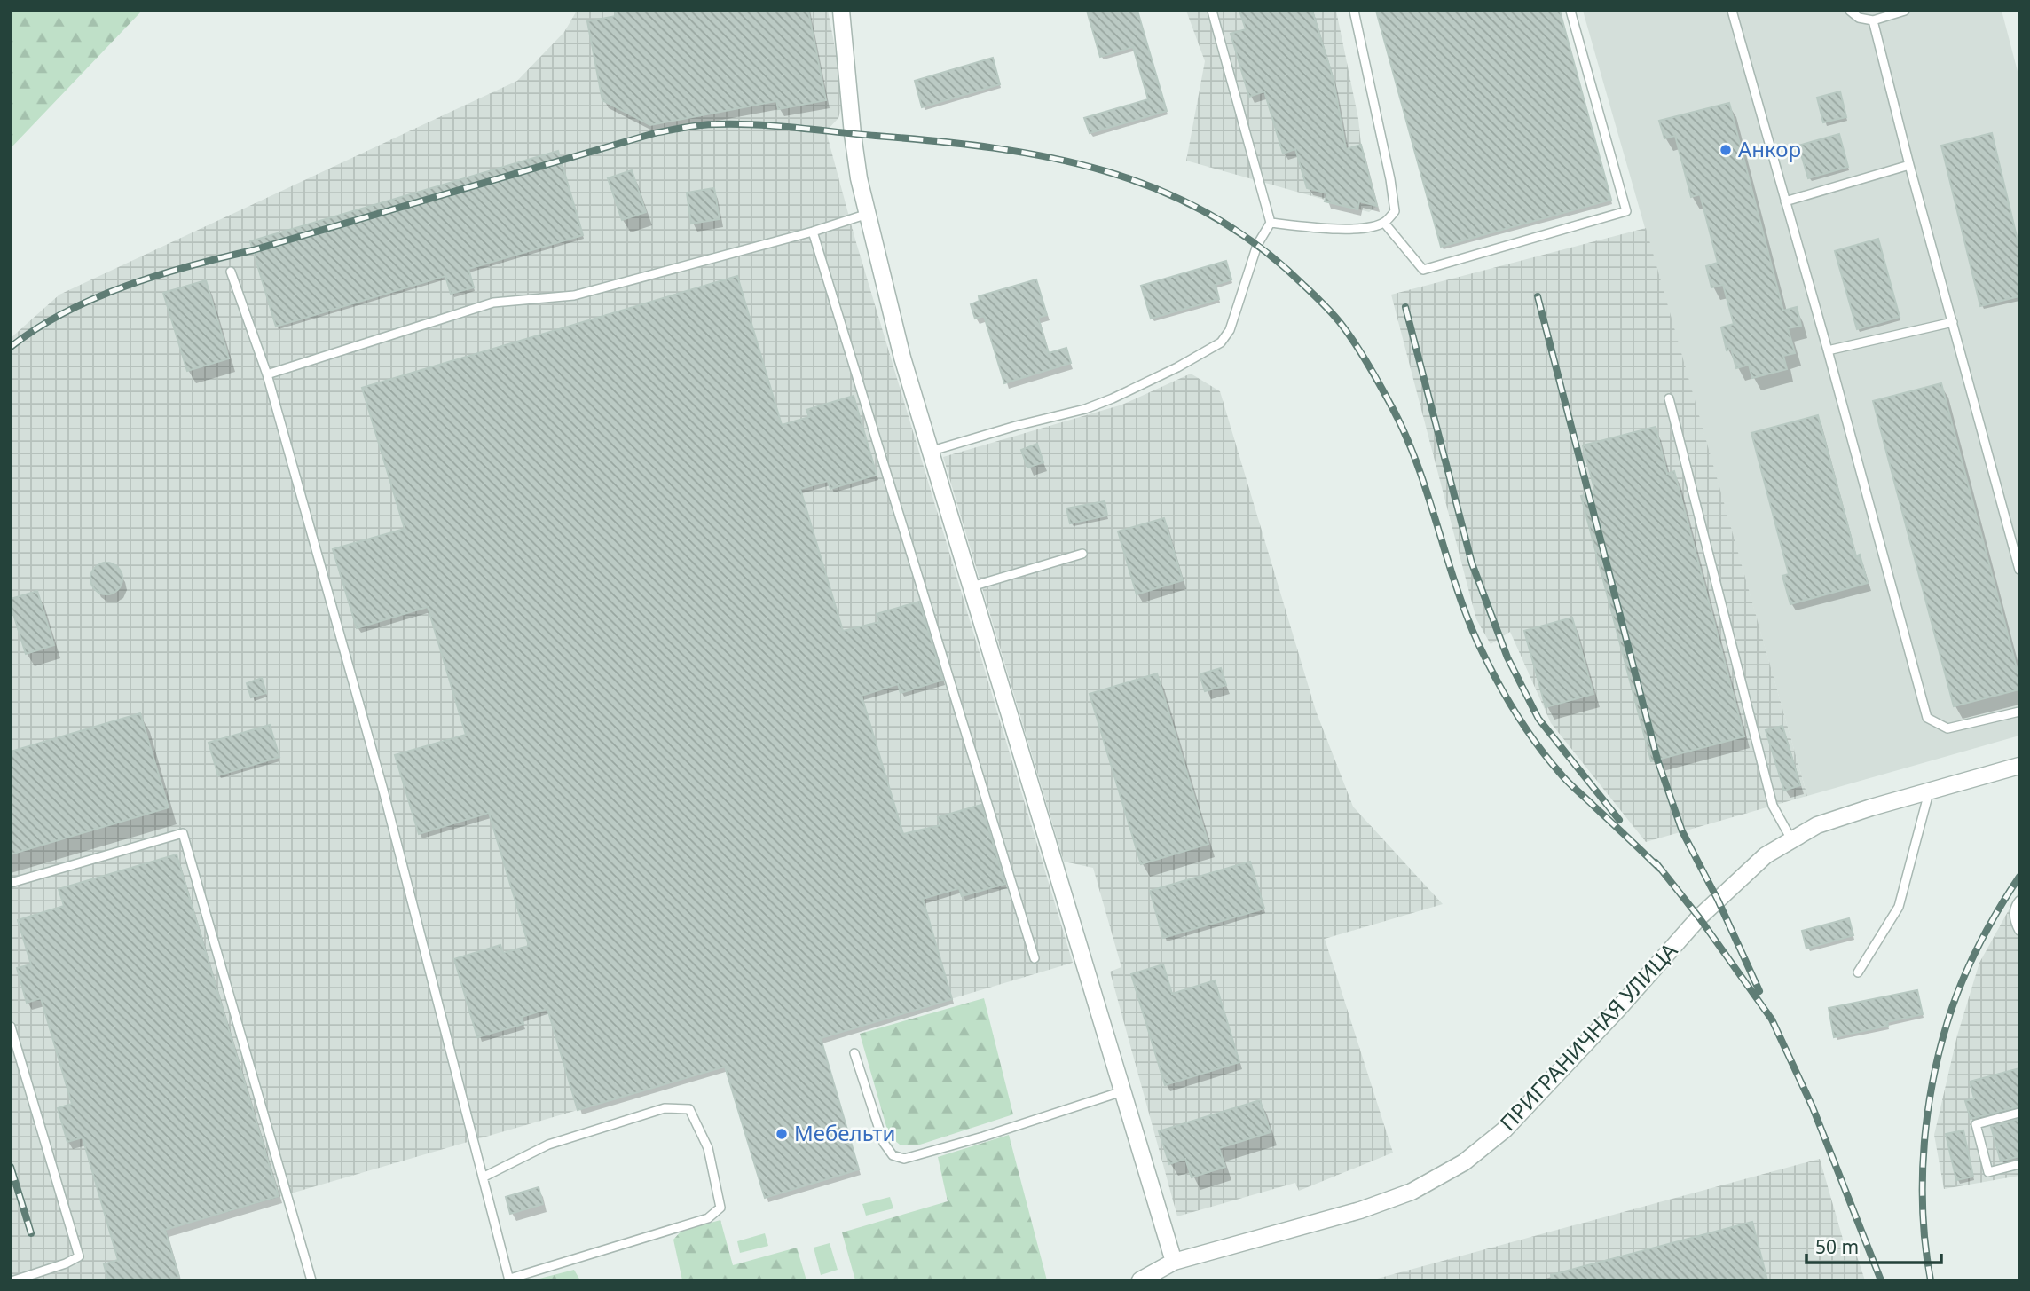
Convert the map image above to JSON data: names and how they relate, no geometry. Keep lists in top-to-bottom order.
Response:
{
  "streets": {
    "street": ["ПРИГРАНИЧНАЯ УЛИЦА"]
  },
  "places": ["Анкор", "Мебельти"],
  "scale_bar": "50 m"
}
